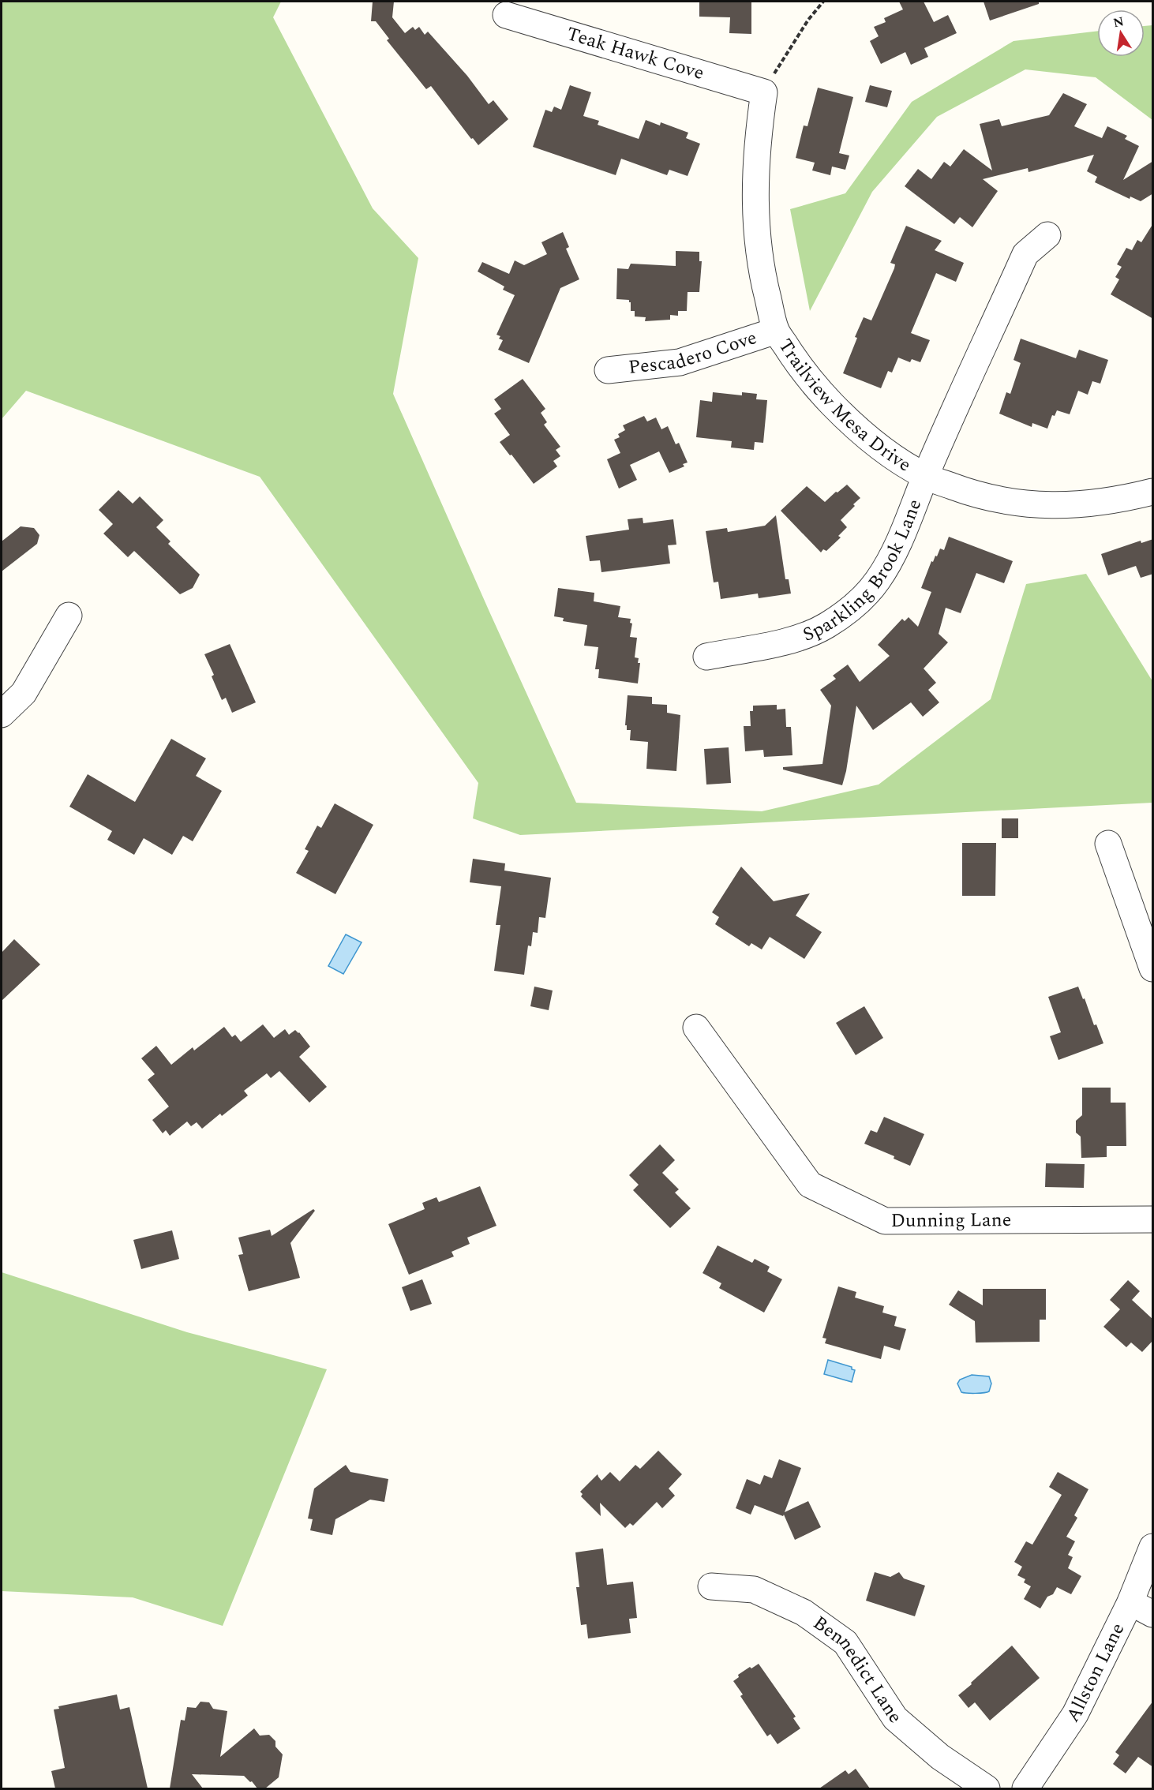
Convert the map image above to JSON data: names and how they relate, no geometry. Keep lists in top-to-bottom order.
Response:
{
  "streets": {
    "street": [
      "Teak Hawk Cove",
      "Pescadero Cove",
      "Trailview Mesa Drive",
      "Sparkling Brook Lane",
      "Dunning Lane",
      "Bennedict Lane",
      "Allston Lane"
    ]
  },
  "crossings": [
    ["Teak Hawk Cove", "Trailview Mesa Drive"],
    ["Pescadero Cove", "Trailview Mesa Drive"],
    ["Trailview Mesa Drive", "Sparkling Brook Lane"]
  ],
  "north": "top"
}
